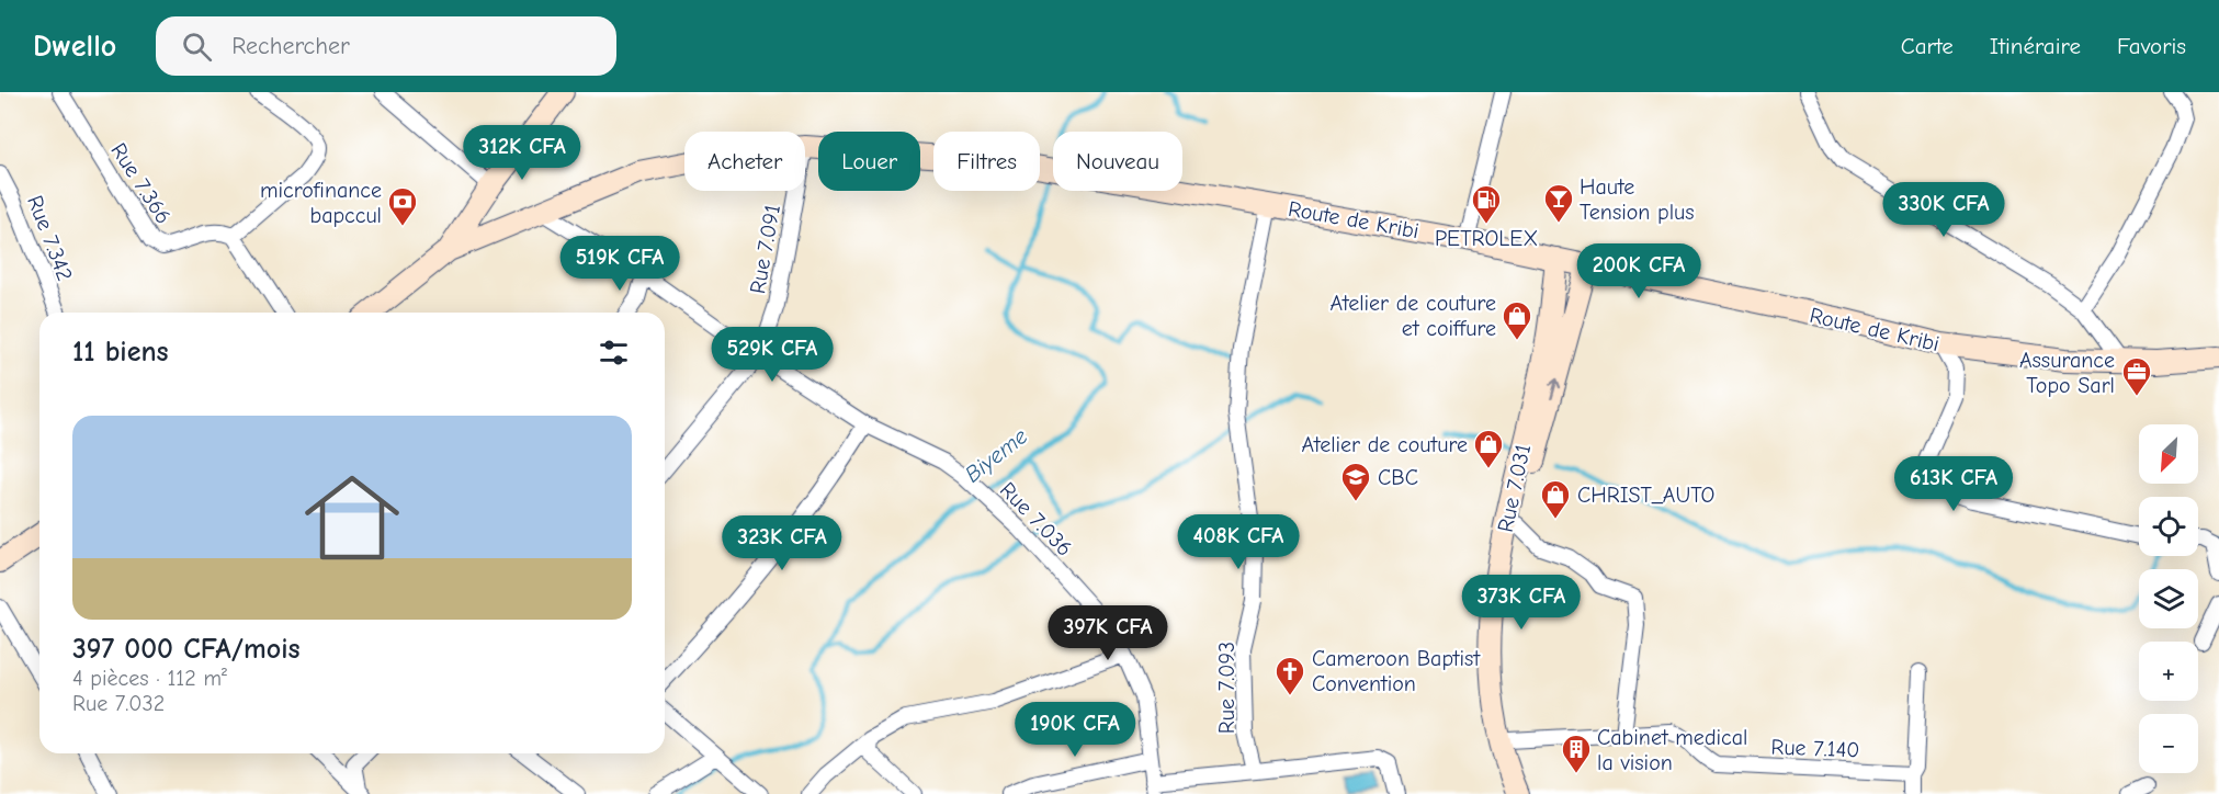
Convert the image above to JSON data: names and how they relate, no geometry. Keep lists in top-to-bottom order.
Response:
{
  "streets": {
    "main road": ["Route de Kribi", "Rue 7.031"],
    "street": [
      "Rue 7.366",
      "Rue 7.342",
      "Rue 7.091",
      "Rue 7.036",
      "Rue 7.093",
      "Rue 7.140"
    ]
  },
  "crossings": [
    ["Route de Kribi", "Rue 7.031"],
    ["Route de Kribi", "Rue 7.036"],
    ["Route de Kribi", "Rue 7.093"],
    ["Rue 7.091", "Rue 7.036"],
    ["Rue 7.031", "Rue 7.140"]
  ],
  "water": ["Biyeme"],
  "places": {
    "bar": ["Haute Tension plus"],
    "fuel station": ["PETROLEX"],
    "bank": ["microfinance bapccul"],
    "shop": ["Atelier de couture et coiffure", "Atelier de couture", "CHRIST_AUTO"],
    "office": ["Assurance Topo Sarl"],
    "school or university": ["CBC"],
    "church": ["Cameroon Baptist Convention"],
    "building": ["Cabinet medical la vision"]
  },
  "north": "bottom left",
  "page": {
    "header": "Dwello",
    "search": "Rechercher",
    "nav": ["Carte", "Itinéraire", "Favoris"],
    "price": [
      "312K CFA",
      "330K CFA",
      "519K CFA",
      "200K CFA",
      "529K CFA",
      "613K CFA",
      "408K CFA",
      "323K CFA",
      "373K CFA",
      "397K CFA",
      "190K CFA"
    ],
    "chip": [
      "Acheter",
      "Louer",
      "Filtres",
      "Nouveau"
    ],
    "heading": "11 biens",
    "list": [
      {
        "name": "397 000 CFA/mois",
        "note": "4 pièces · 112 m² · Rue 7.032"
      }
    ],
    "map_buttons": ["+", "−"]
  }
}
